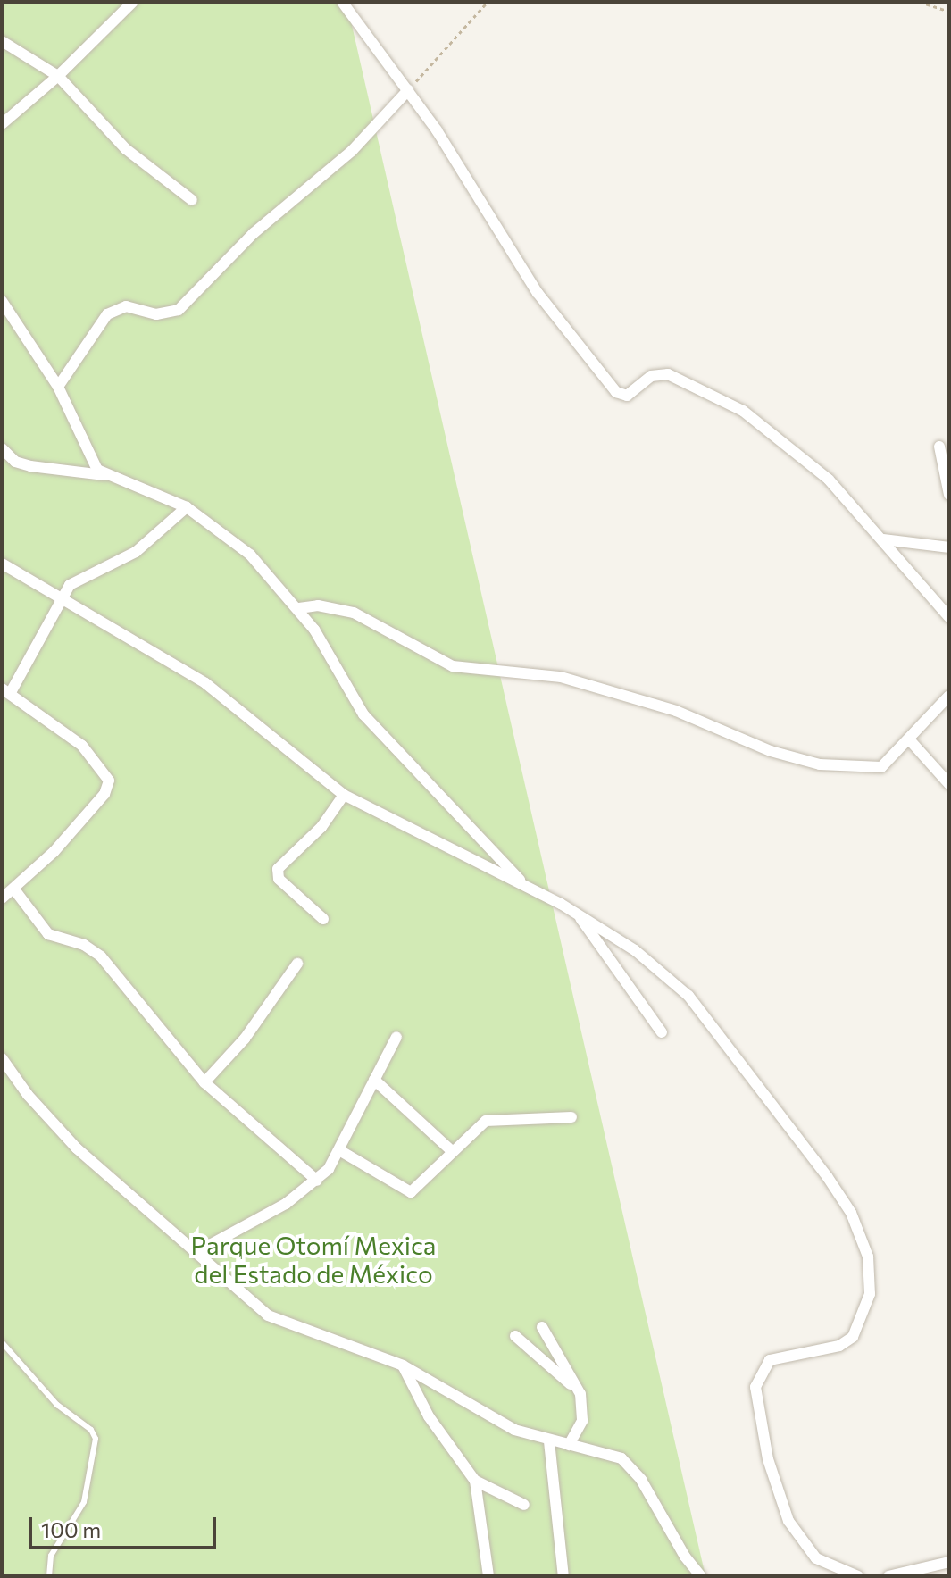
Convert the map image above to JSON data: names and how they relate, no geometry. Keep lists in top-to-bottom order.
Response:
{
  "parks": ["Parque Otomí Mexica del Estado de México"],
  "scale_bar": "100 m"
}
